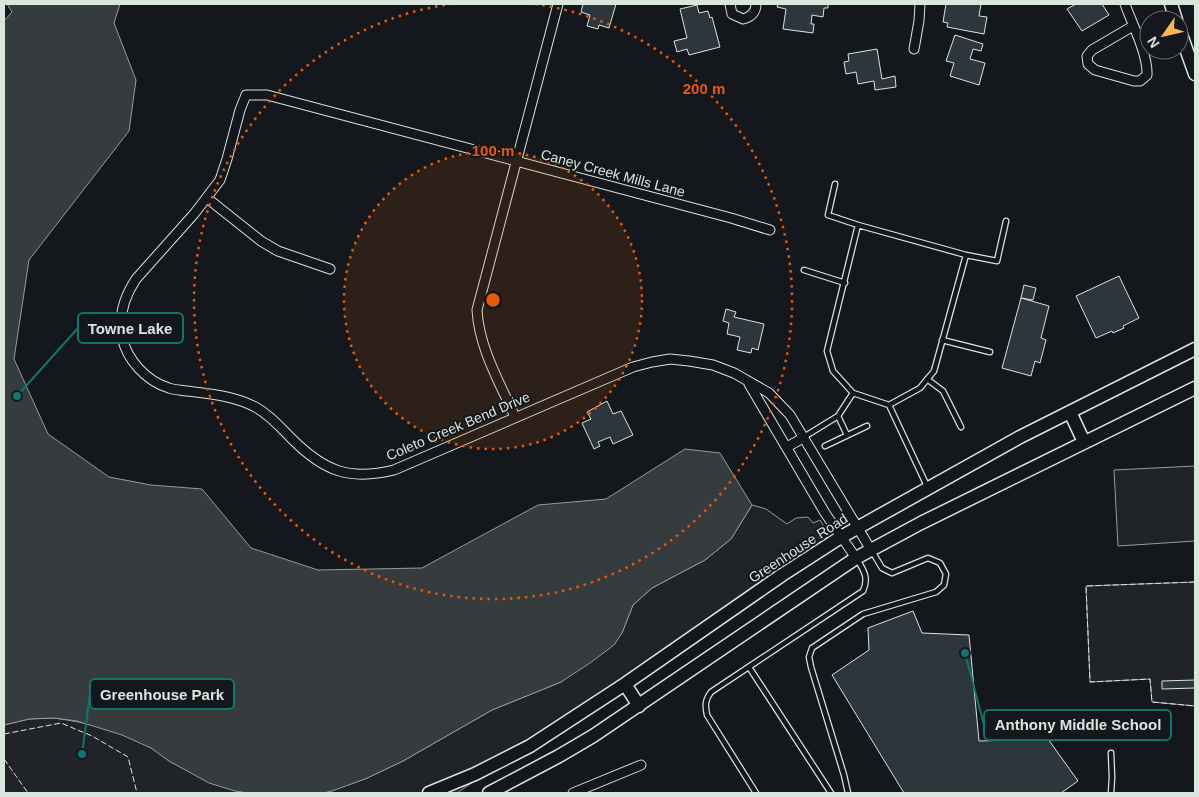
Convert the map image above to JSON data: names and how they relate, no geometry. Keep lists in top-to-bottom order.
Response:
{
  "streets": {
    "main road": ["Greenhouse Road"],
    "street": ["Caney Creek Mills Lane", "Coleto Creek Bend Drive"]
  },
  "crossings": [
    ["Caney Creek Mills Lane", "Coleto Creek Bend Drive"],
    ["Coleto Creek Bend Drive", "Greenhouse Road"]
  ],
  "places": ["Towne Lake", "Anthony Middle School", "Greenhouse Park"],
  "north": "bottom left",
  "rings": ["200 m", "100 m"]
}
